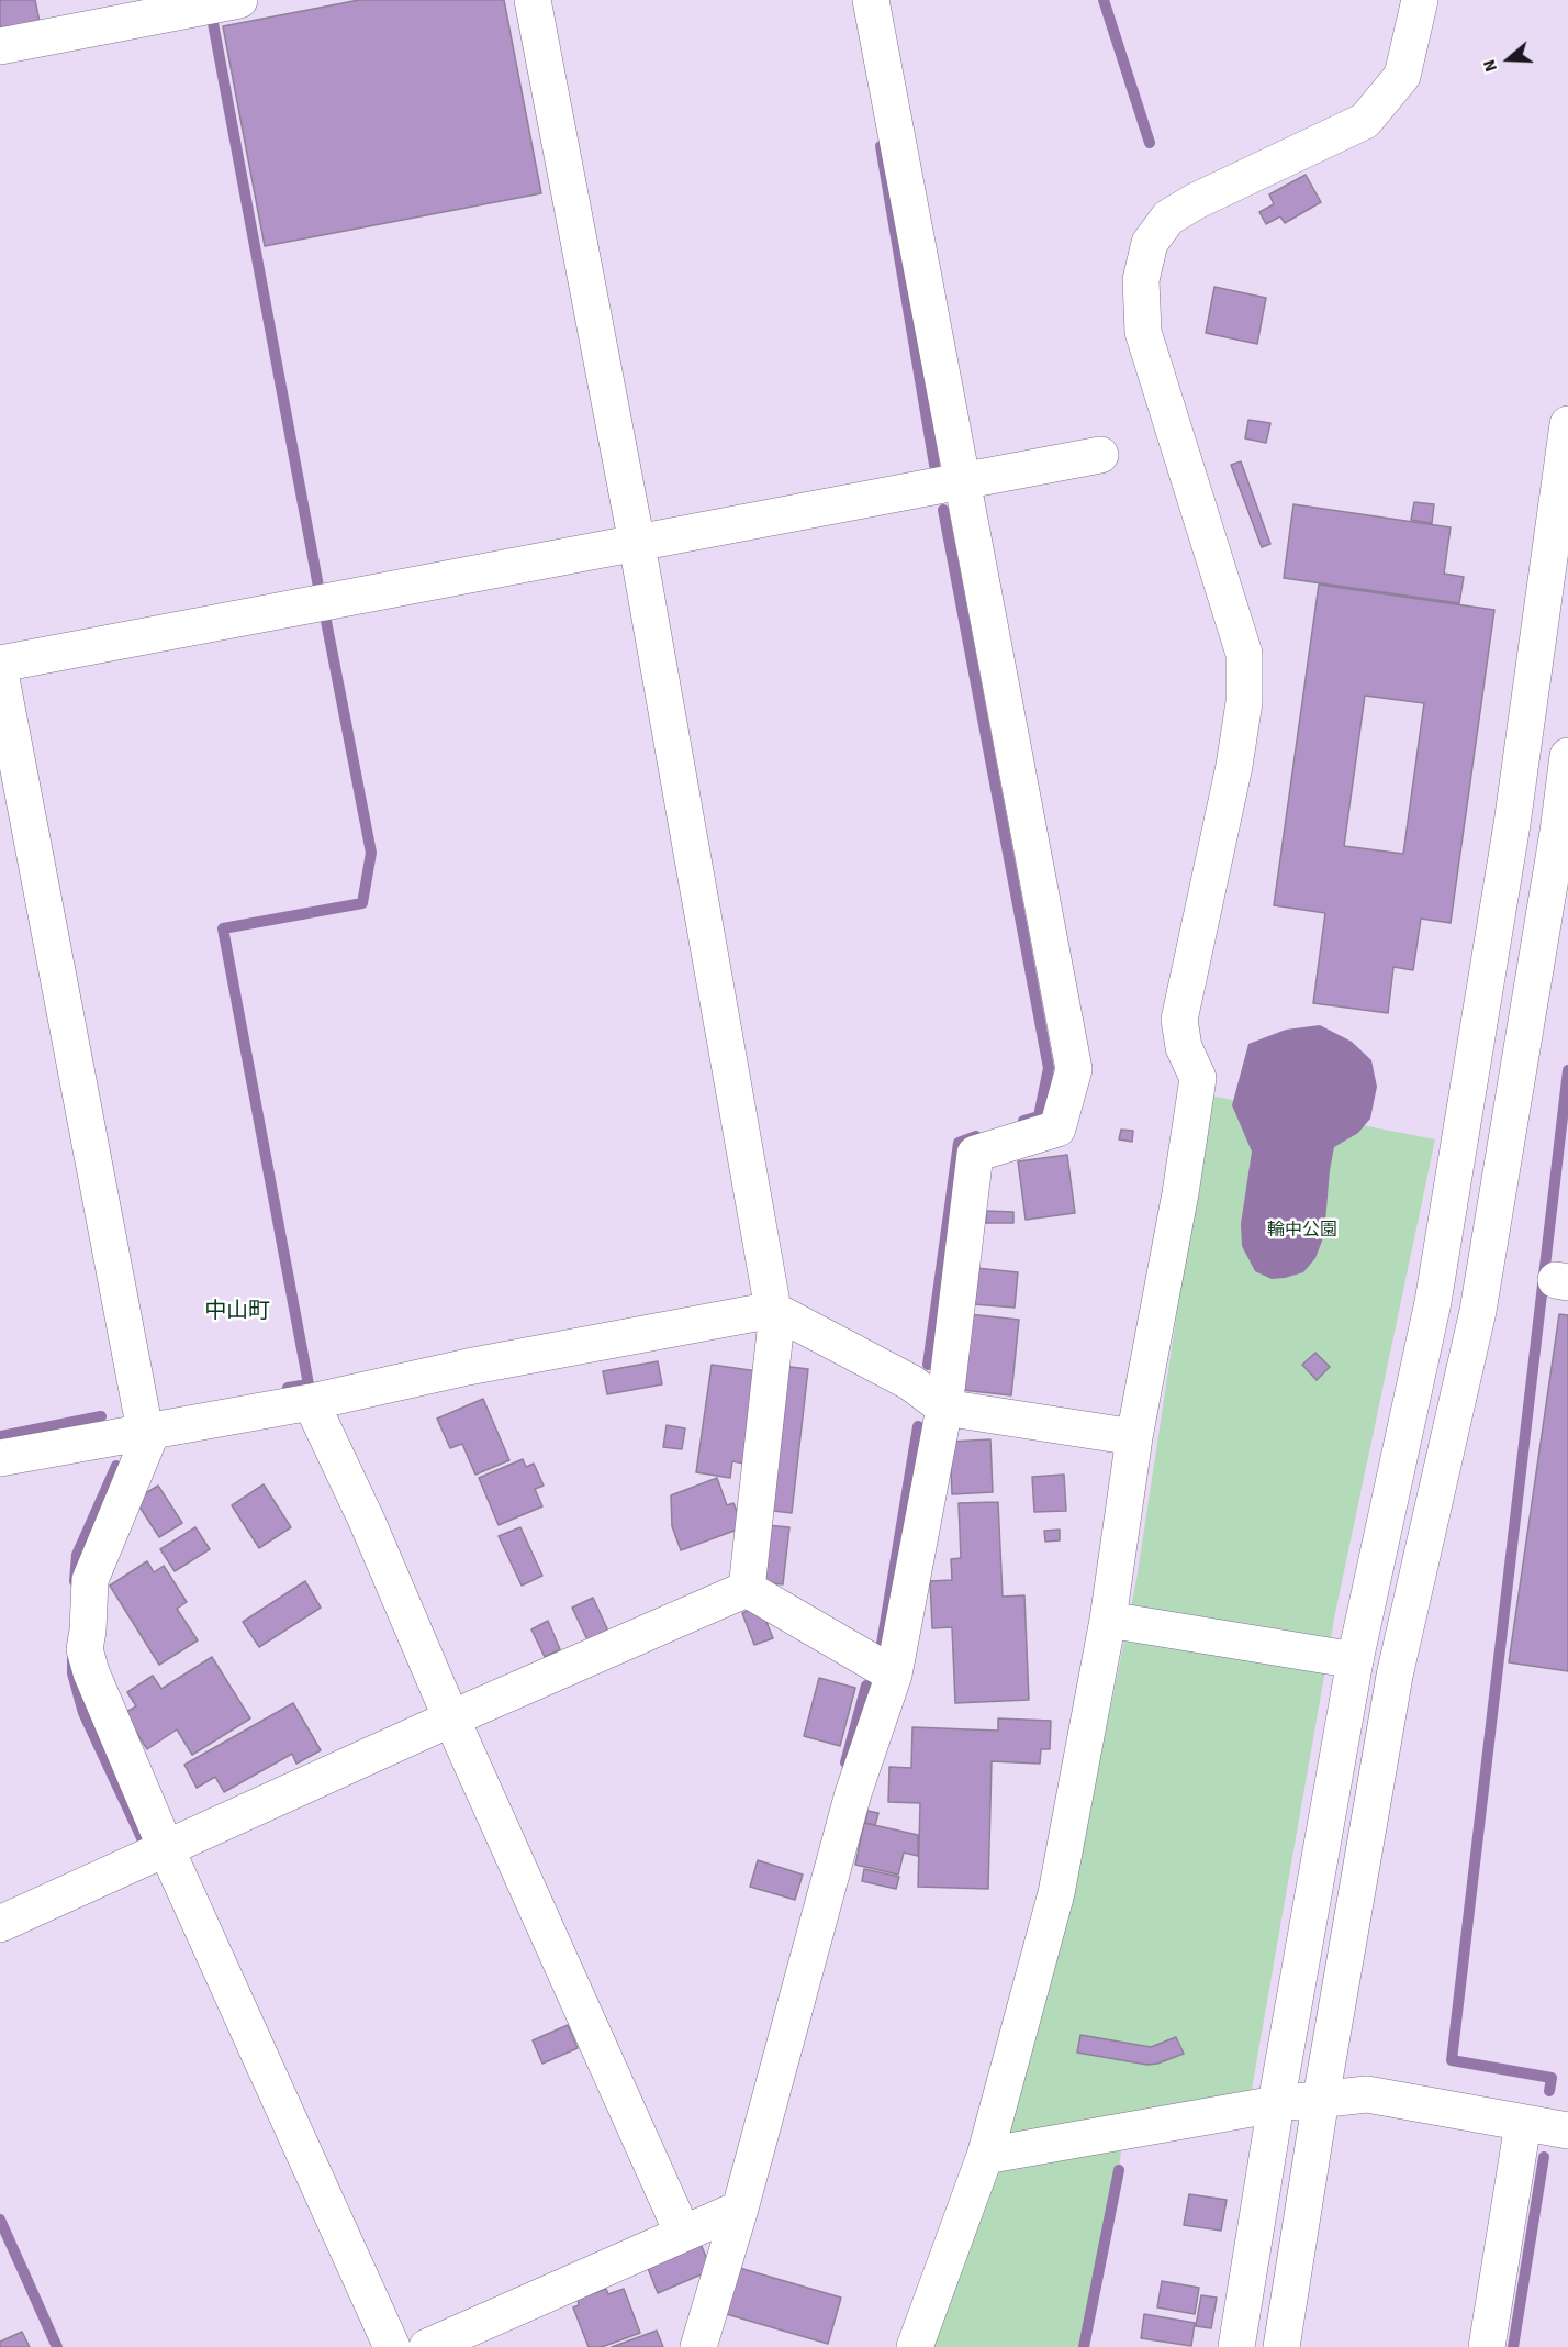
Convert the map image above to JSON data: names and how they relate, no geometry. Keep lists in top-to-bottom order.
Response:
{
  "districts": ["中山町"],
  "parks": ["輪中公園"],
  "north": "left"
}
